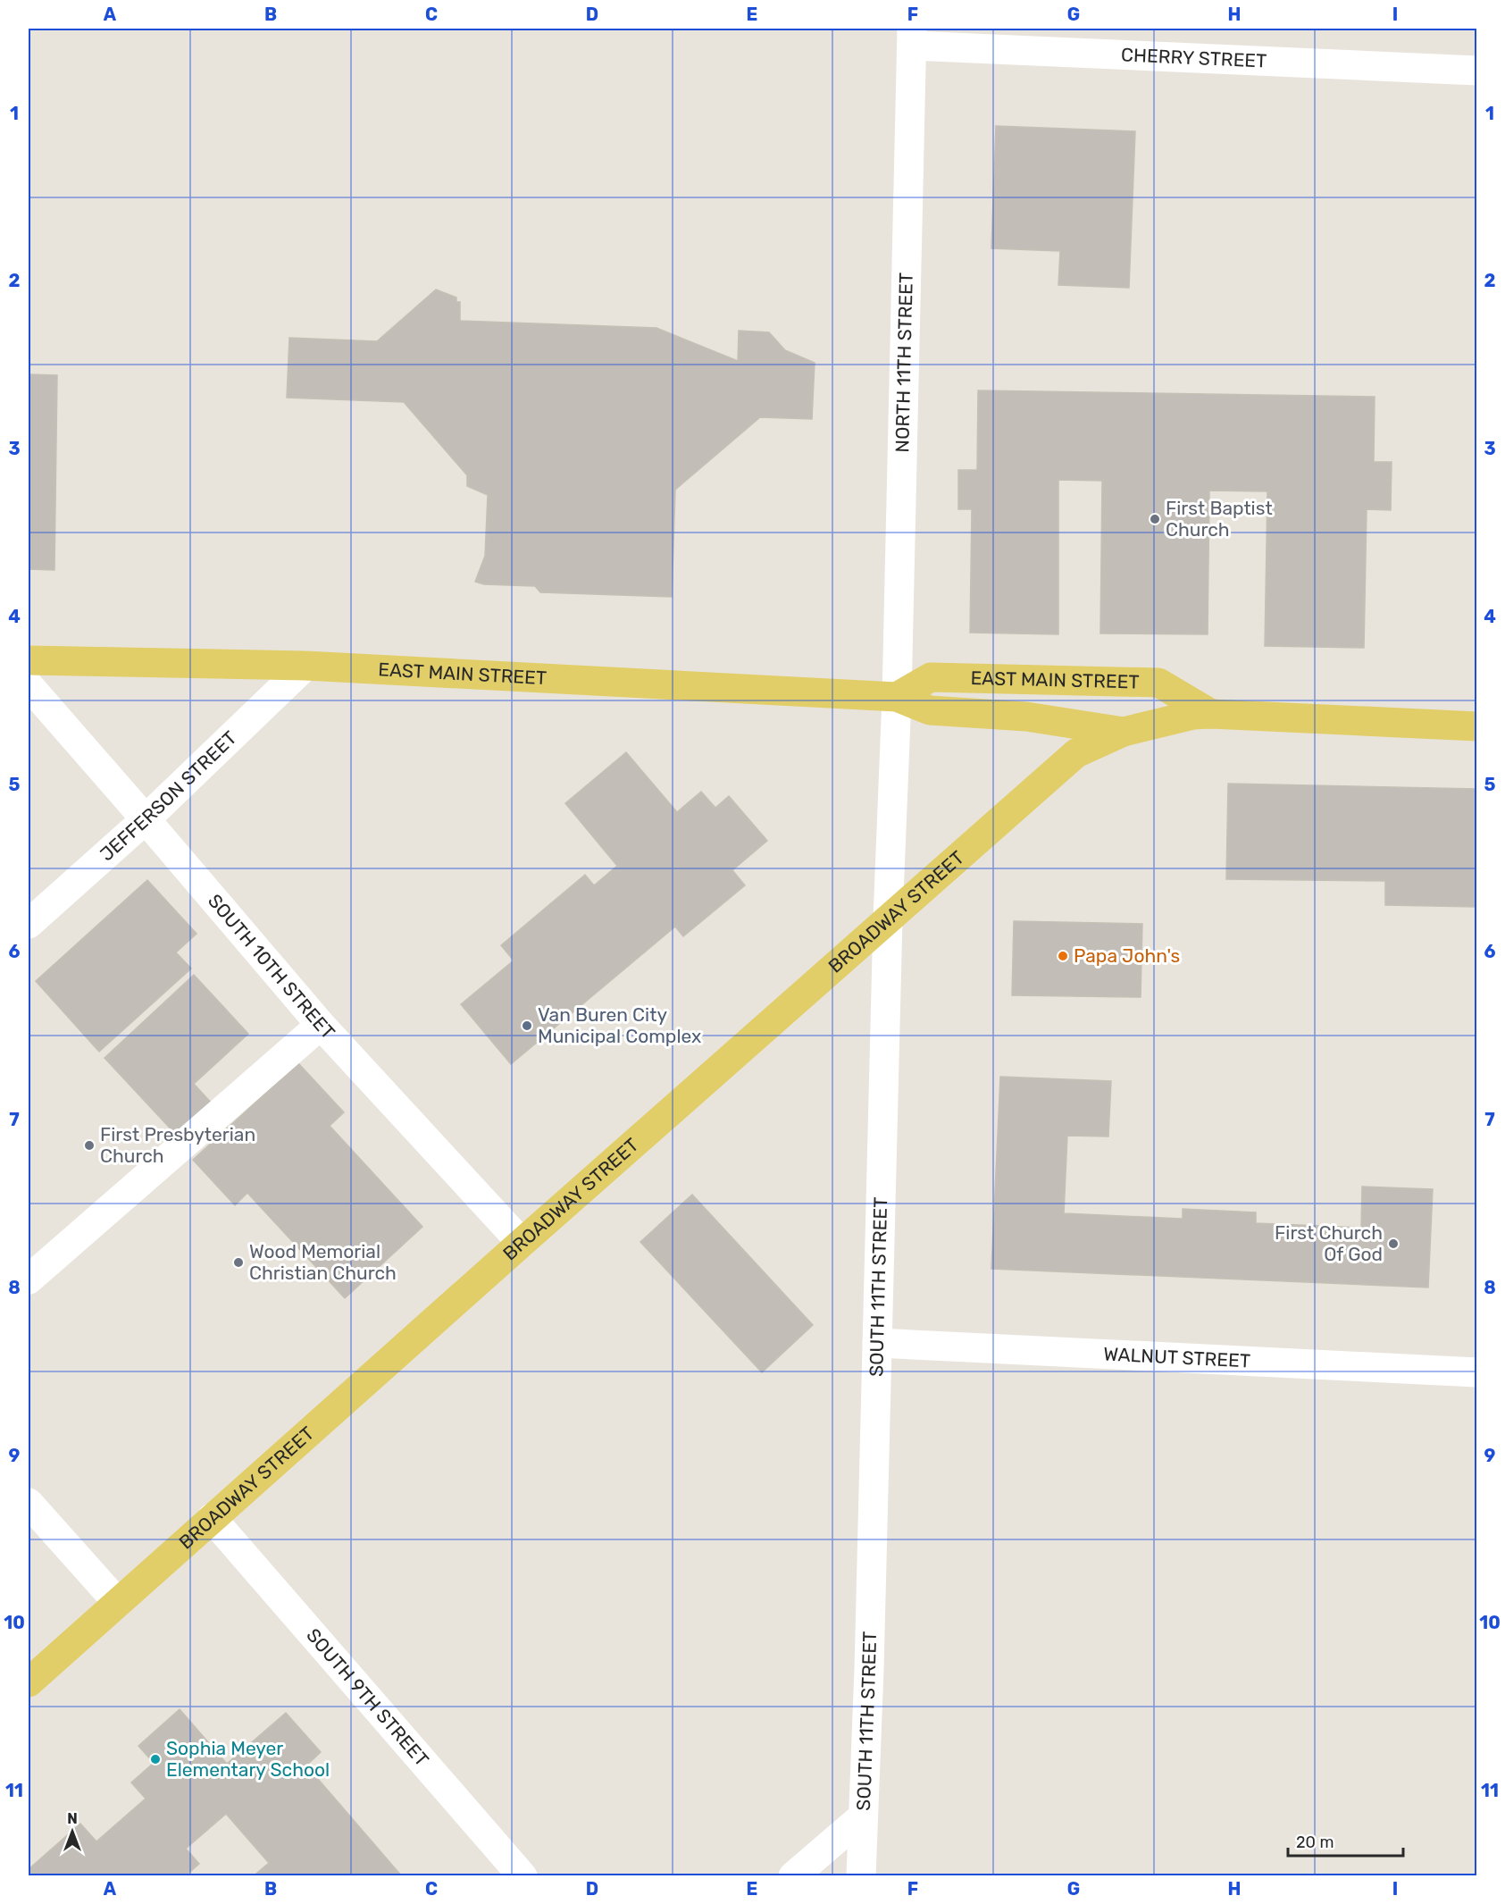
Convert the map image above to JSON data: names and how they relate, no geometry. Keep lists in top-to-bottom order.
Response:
{
  "streets": {
    "main road": ["EAST MAIN STREET", "BROADWAY STREET"],
    "street": [
      "CHERRY STREET",
      "NORTH 11TH STREET",
      "JEFFERSON STREET",
      "SOUTH 10TH STREET",
      "SOUTH 11TH STREET",
      "WALNUT STREET",
      "SOUTH 9TH STREET"
    ]
  },
  "crossings": [
    ["CHERRY STREET", "NORTH 11TH STREET"],
    ["NORTH 11TH STREET", "EAST MAIN STREET"],
    ["NORTH 11TH STREET", "SOUTH 11TH STREET"],
    ["EAST MAIN STREET", "JEFFERSON STREET"],
    ["EAST MAIN STREET", "BROADWAY STREET"],
    ["EAST MAIN STREET", "SOUTH 11TH STREET"],
    ["JEFFERSON STREET", "SOUTH 10TH STREET"],
    ["BROADWAY STREET", "SOUTH 10TH STREET"],
    ["BROADWAY STREET", "SOUTH 11TH STREET"],
    ["BROADWAY STREET", "SOUTH 9TH STREET"],
    ["SOUTH 11TH STREET", "WALNUT STREET"]
  ],
  "places": [
    "First Baptist Church",
    "Papa John's",
    "Van Buren City Municipal Complex",
    "First Presbyterian Church",
    "First Church Of God",
    "Wood Memorial Christian Church",
    "Sophia Meyer Elementary School"
  ],
  "scale_bar": "20 m",
  "north": "top",
  "grid": {
    "columns": [
      "A",
      "B",
      "C",
      "D",
      "E",
      "F",
      "G",
      "H",
      "I"
    ],
    "rows": [
      "1",
      "2",
      "3",
      "4",
      "5",
      "6",
      "7",
      "8",
      "9",
      "10",
      "11"
    ]
  }
}
